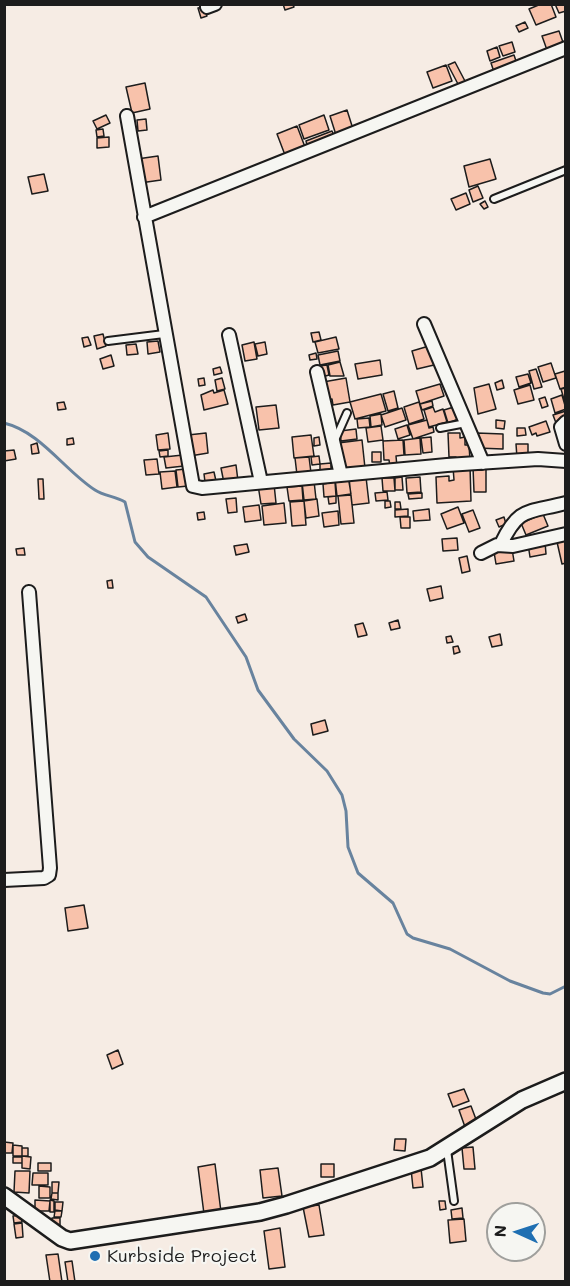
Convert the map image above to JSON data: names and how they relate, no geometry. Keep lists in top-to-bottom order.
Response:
{
  "places": ["Kurbside Project"],
  "north": "left"
}
